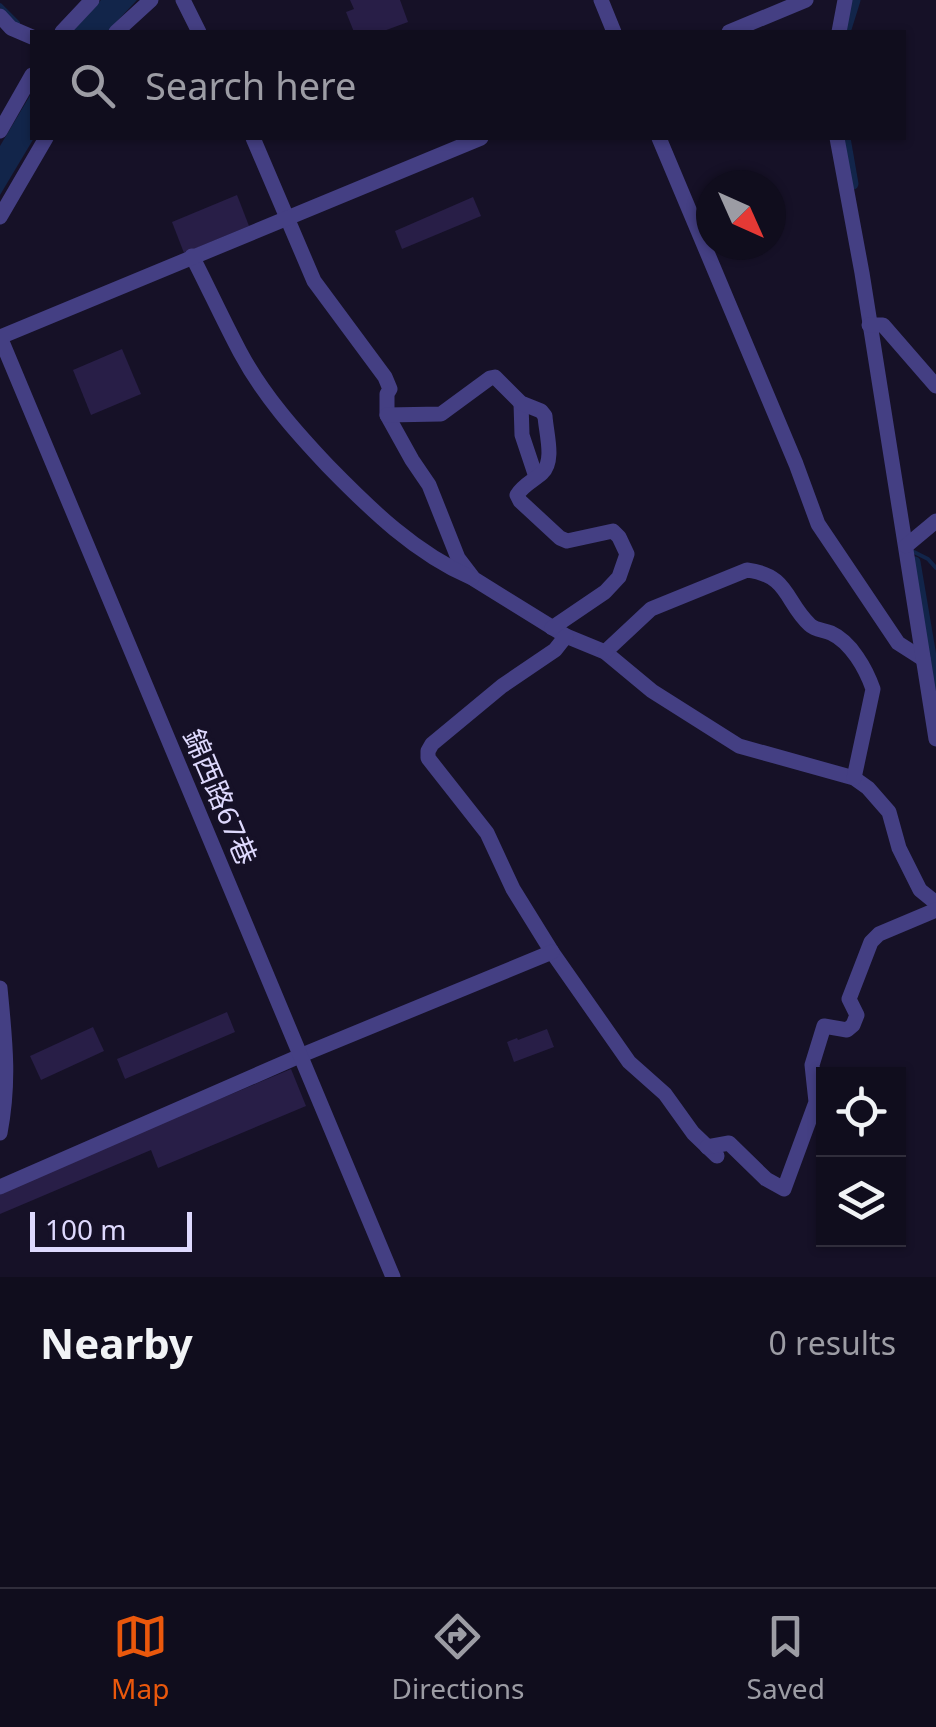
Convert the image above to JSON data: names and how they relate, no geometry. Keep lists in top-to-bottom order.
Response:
{
  "streets": {
    "street": ["錦西路67巷"]
  },
  "scale_bar": "100 m",
  "north": "bottom right",
  "page": {
    "search": "Search here",
    "scale": "100 m",
    "heading": ["Nearby", "0 results"],
    "nav": ["Map", "Directions", "Saved"]
  }
}
